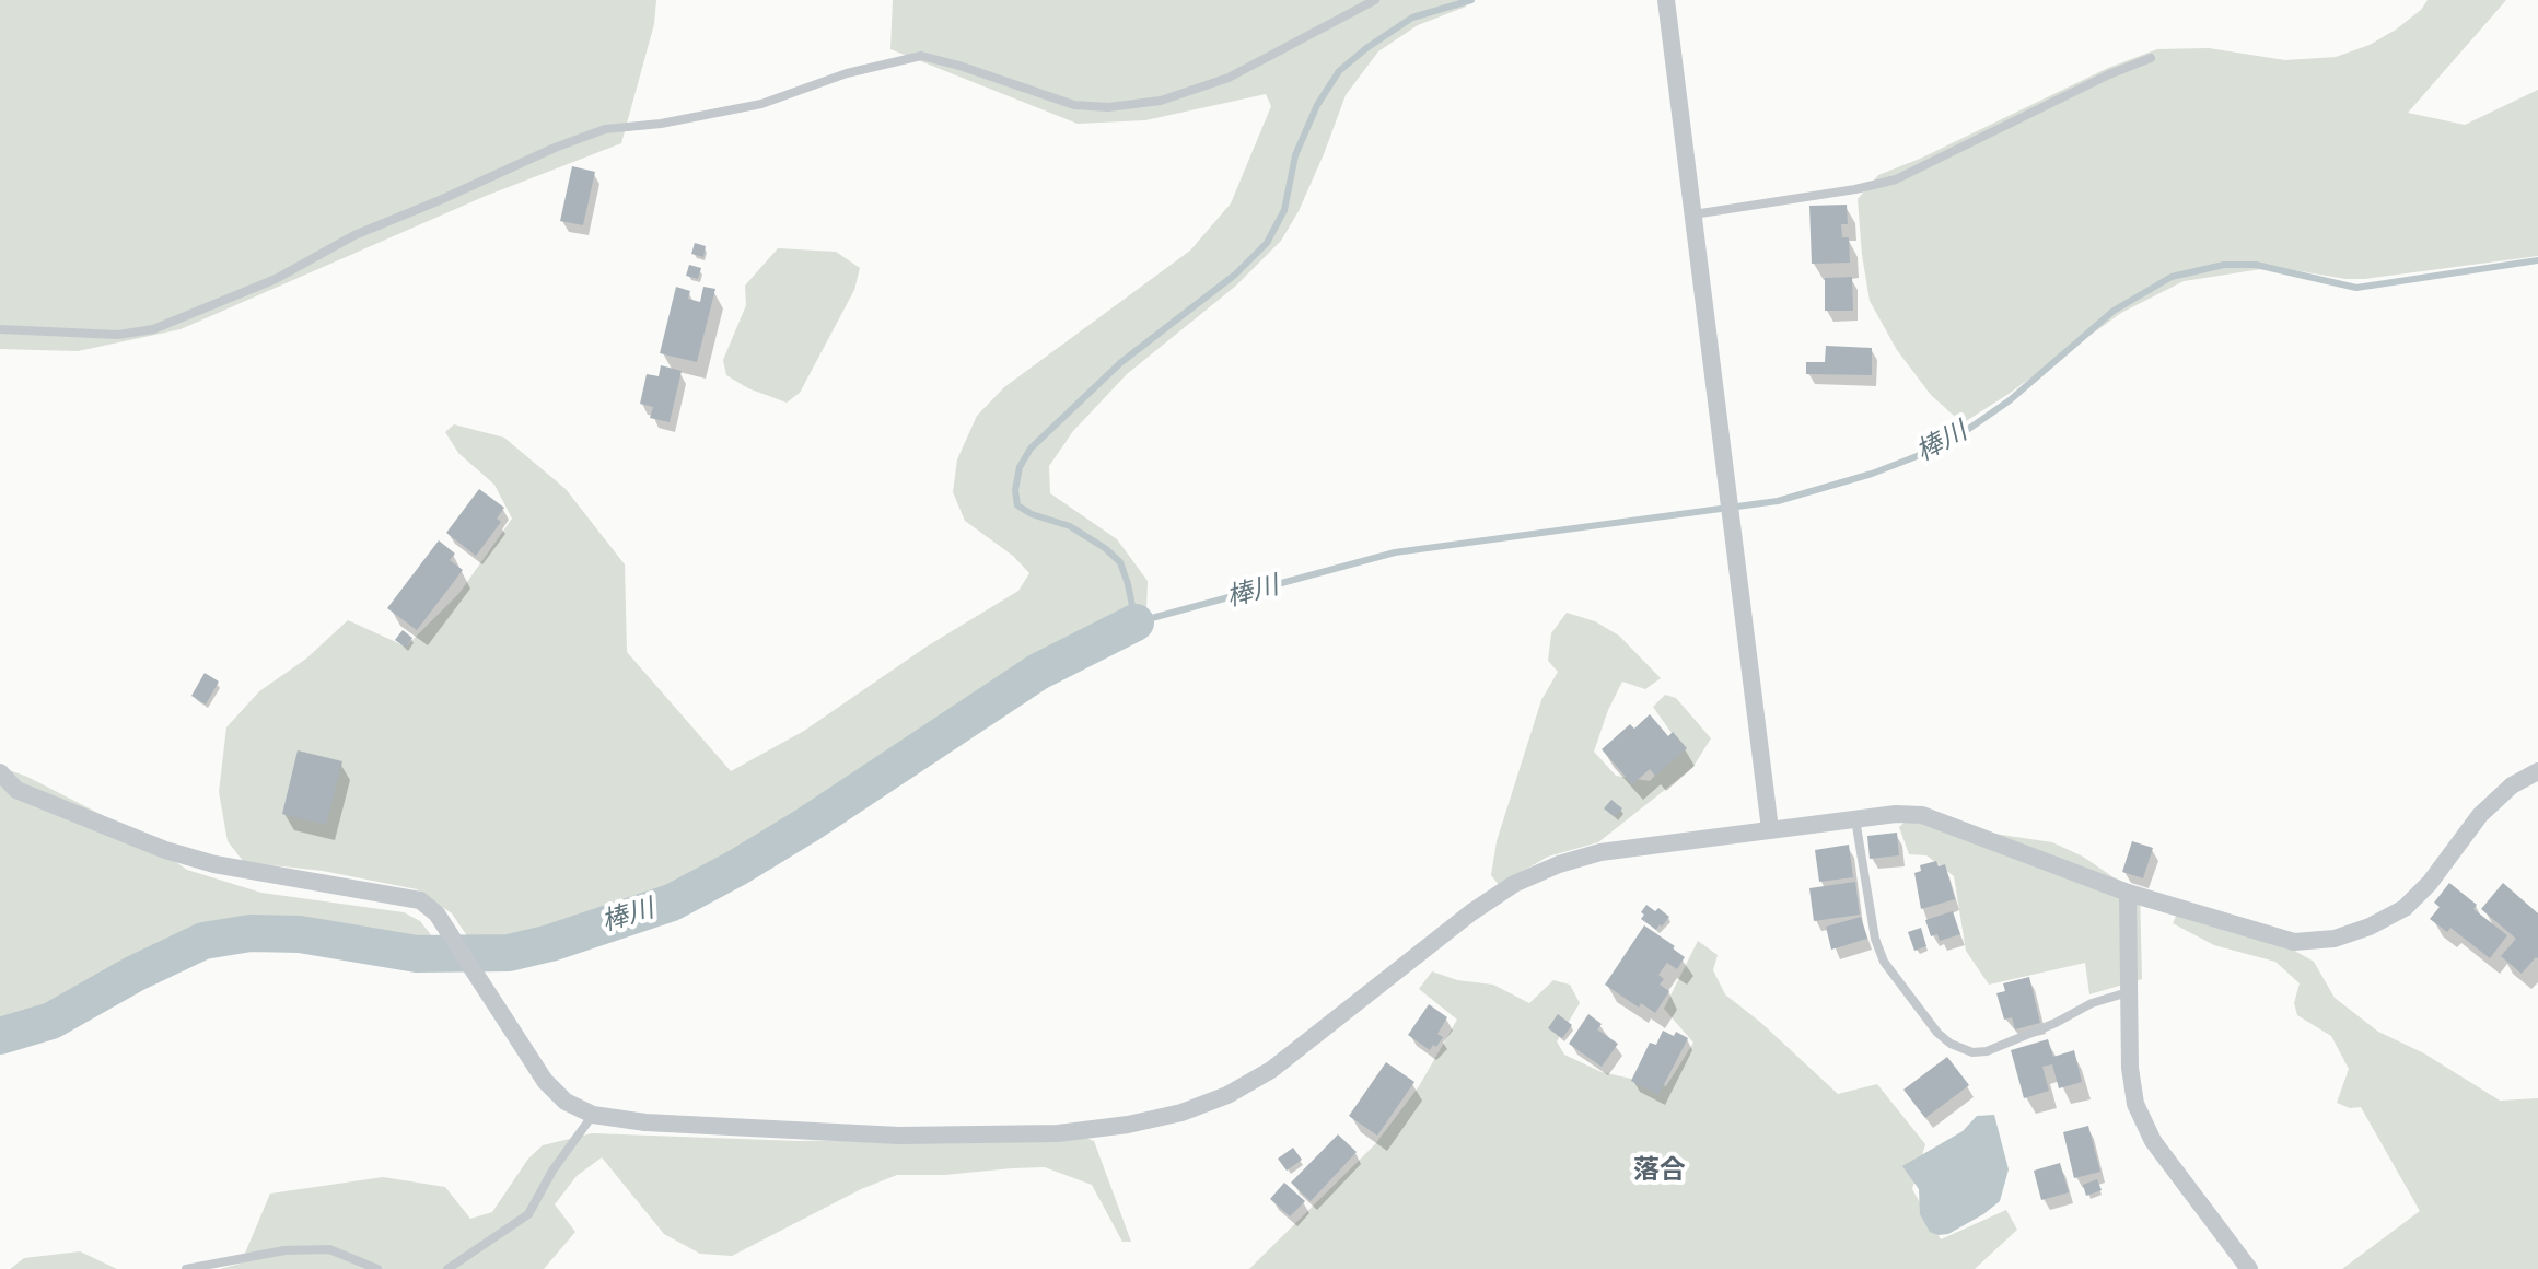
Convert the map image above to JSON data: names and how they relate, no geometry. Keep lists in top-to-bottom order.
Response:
{
  "districts": ["落合"],
  "water": ["棒川"]
}
